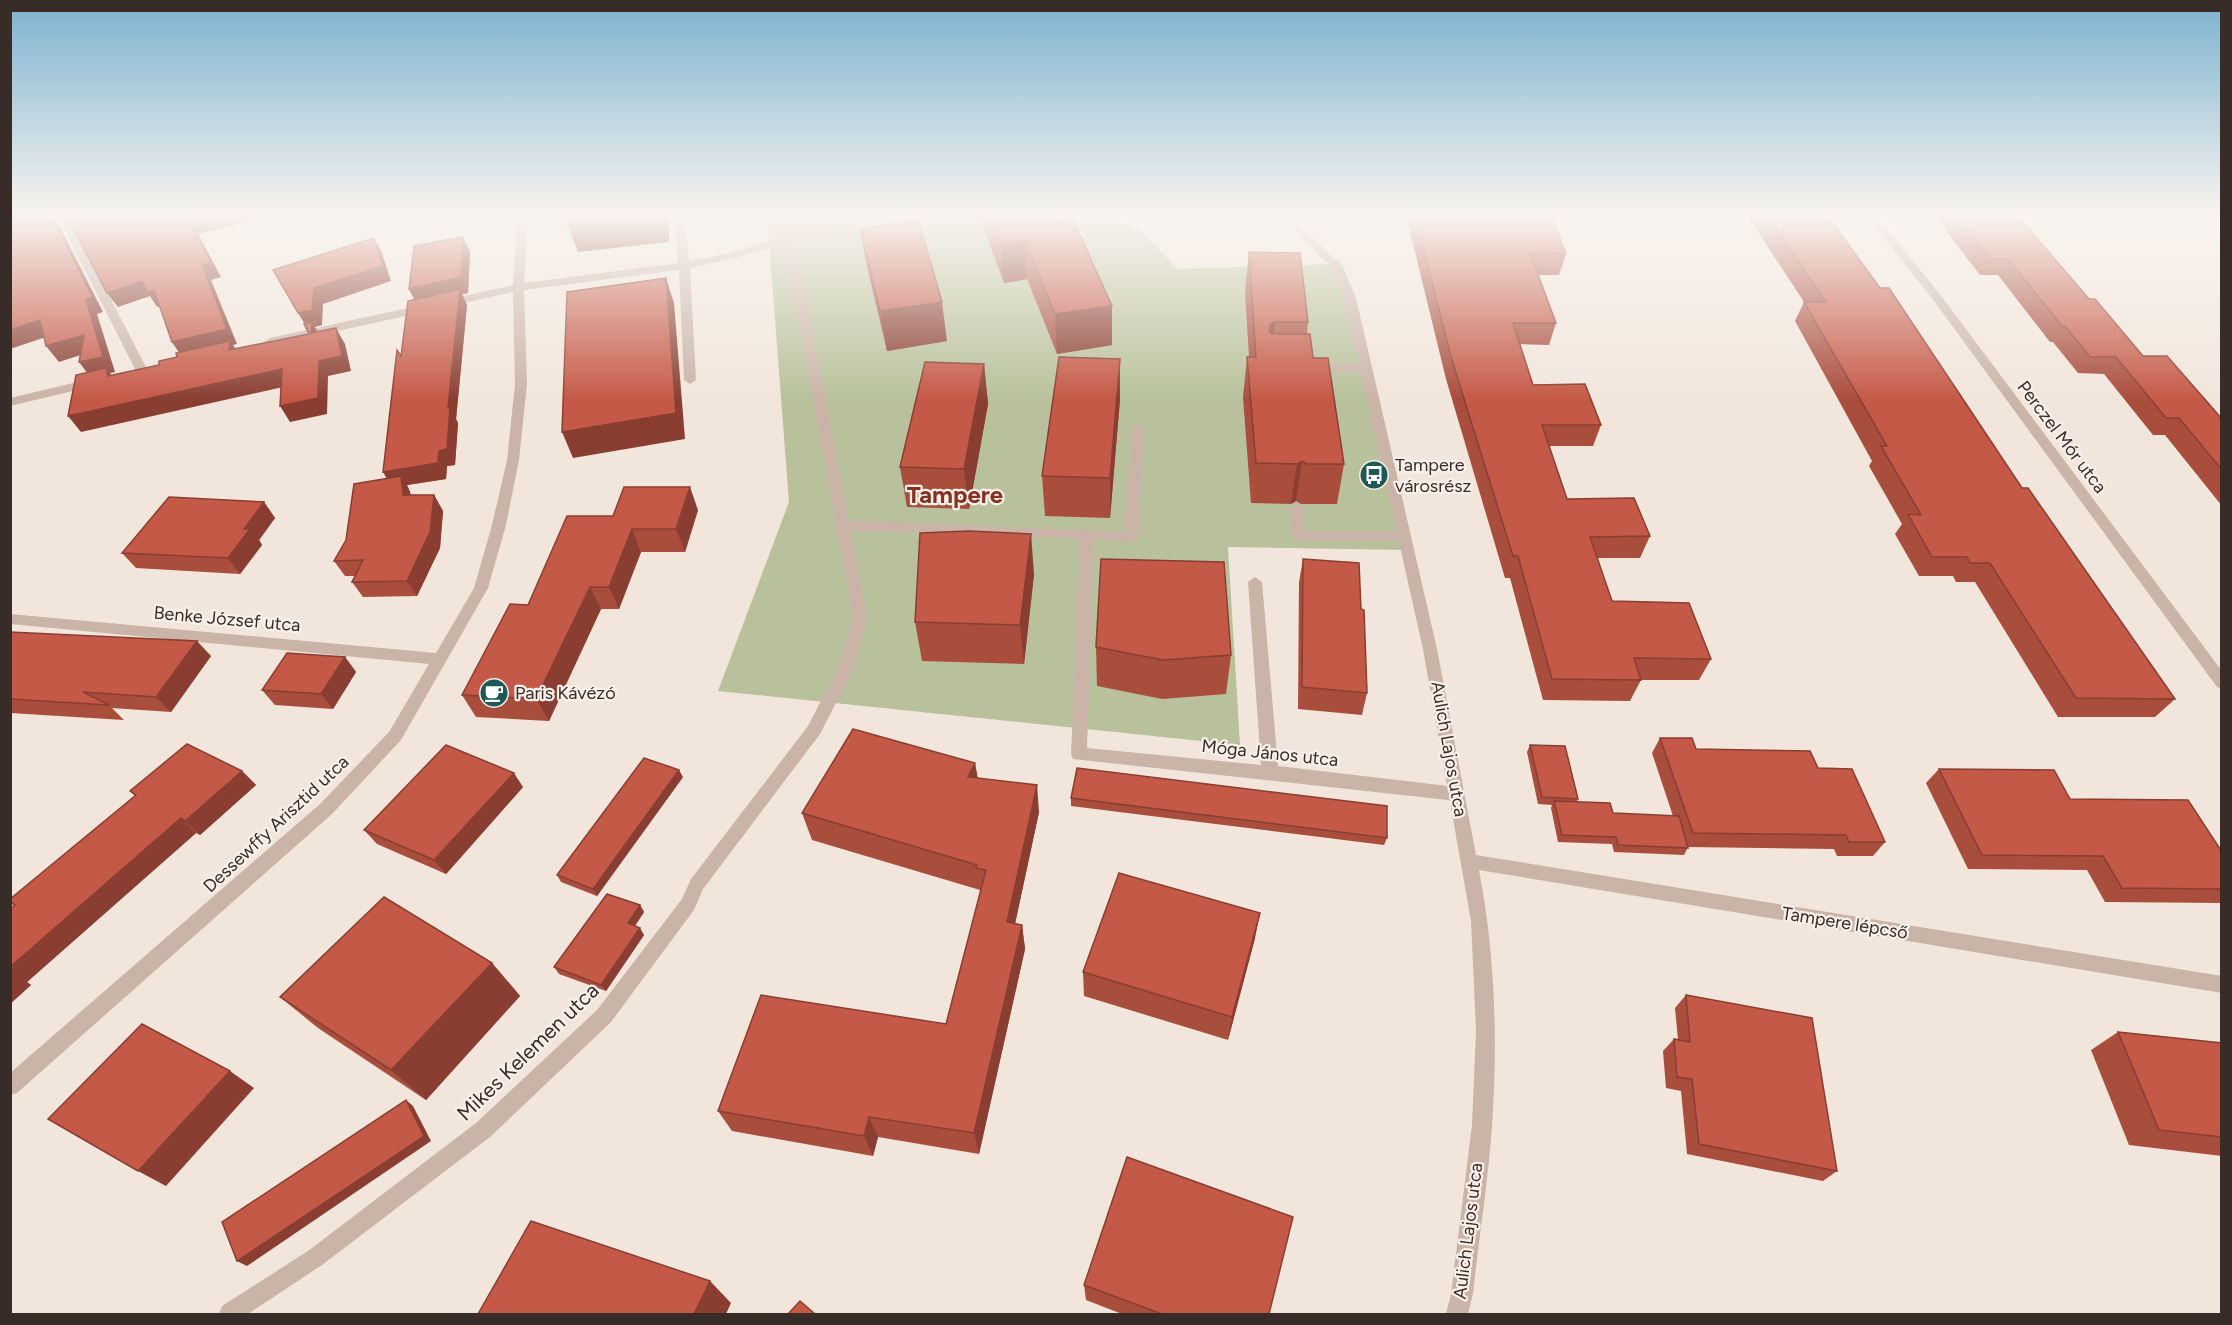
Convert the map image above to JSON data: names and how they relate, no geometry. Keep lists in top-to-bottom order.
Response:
{
  "streets": {
    "street": [
      "Perczel Mór utca",
      "Benke József utca",
      "Aulich Lajos utca",
      "Móga János utca",
      "Dessewffy Arisztid utca",
      "Tampere lépcső",
      "Mikes Kelemen utca"
    ]
  },
  "crossings": [
    ["Benke József utca", "Dessewffy Arisztid utca"],
    ["Aulich Lajos utca", "Móga János utca"],
    ["Aulich Lajos utca", "Tampere lépcső"]
  ],
  "districts": ["Tampere"],
  "places": {
    "bus stop": ["Tampere városrész"],
    "cafe": ["Paris Kávézó"]
  }
}
